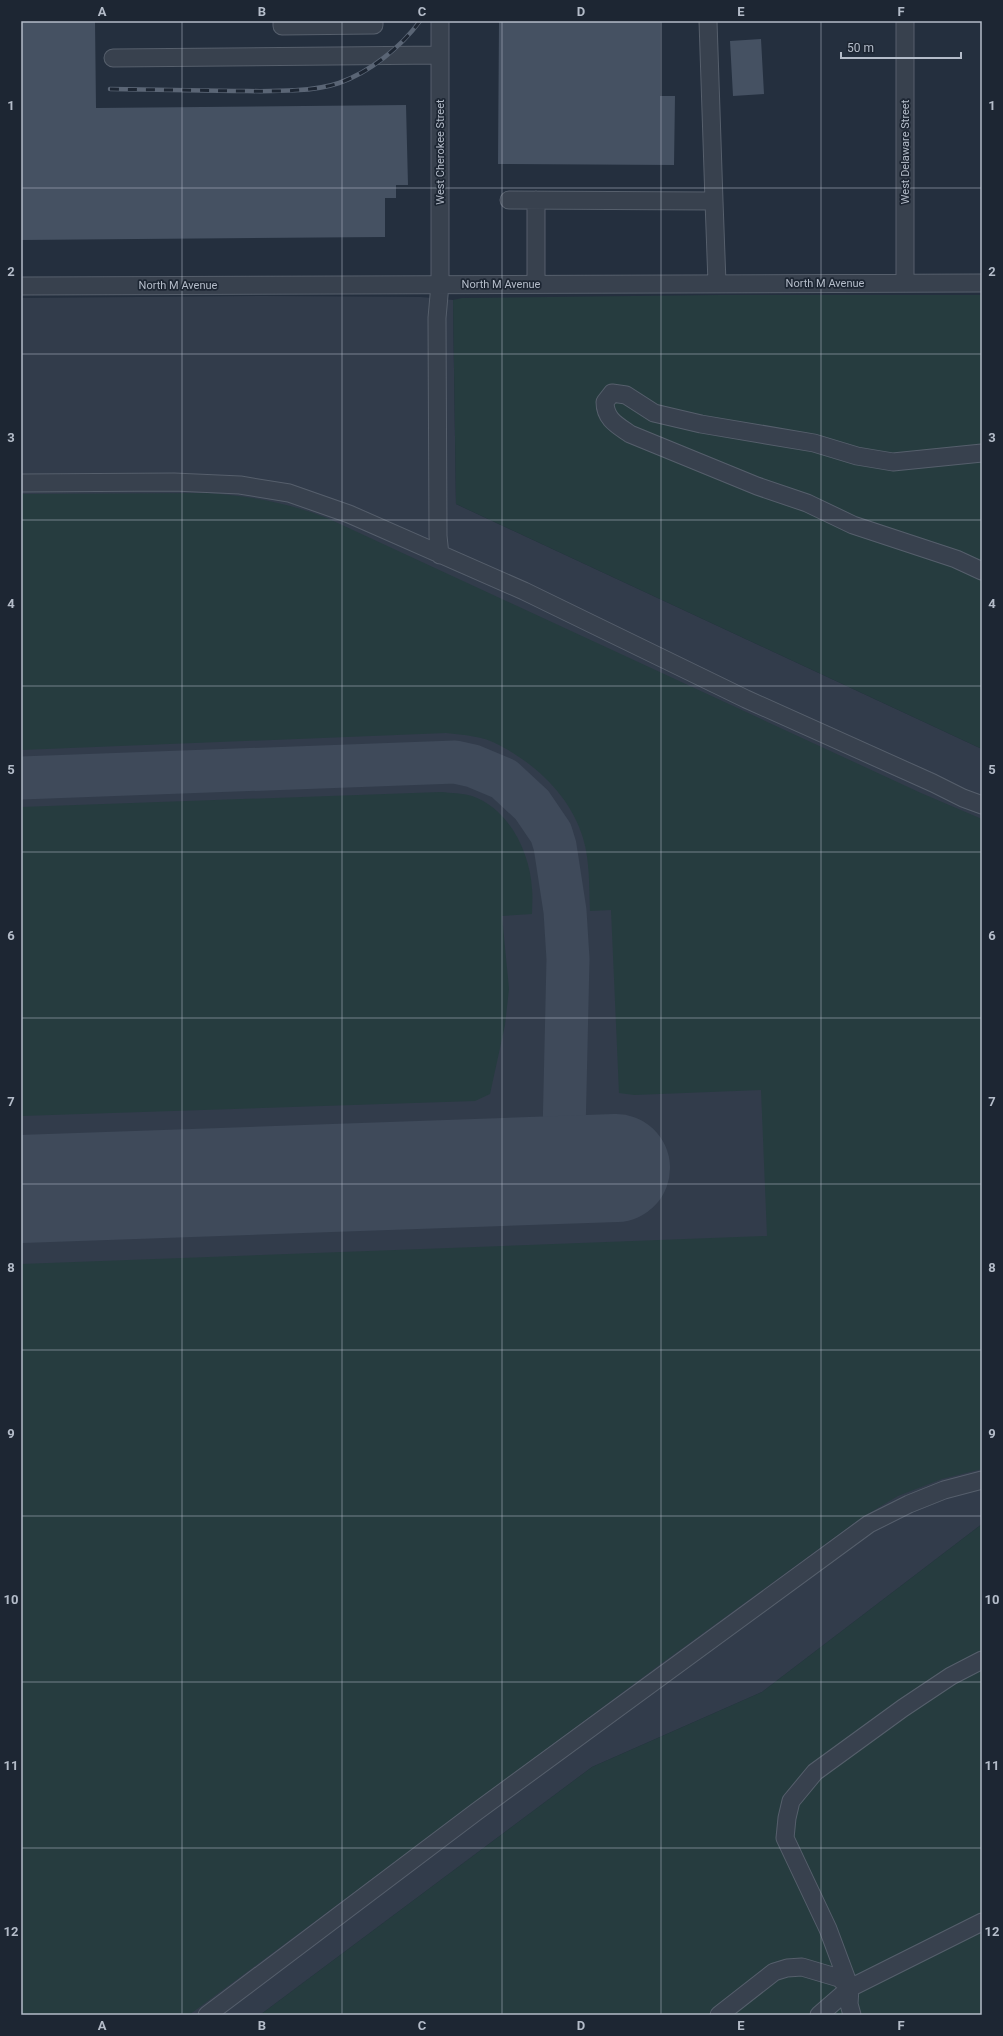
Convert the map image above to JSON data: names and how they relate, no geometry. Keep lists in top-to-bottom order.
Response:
{
  "streets": {
    "street": ["West Cherokee Street", "West Delaware Street", "North M Avenue"]
  },
  "crossings": [
    ["West Cherokee Street", "North M Avenue"],
    ["West Delaware Street", "North M Avenue"]
  ],
  "scale_bar": "50 m",
  "grid": {
    "columns": [
      "A",
      "B",
      "C",
      "D",
      "E",
      "F"
    ],
    "rows": [
      "1",
      "2",
      "3",
      "4",
      "5",
      "6",
      "7",
      "8",
      "9",
      "10",
      "11",
      "12"
    ]
  }
}
